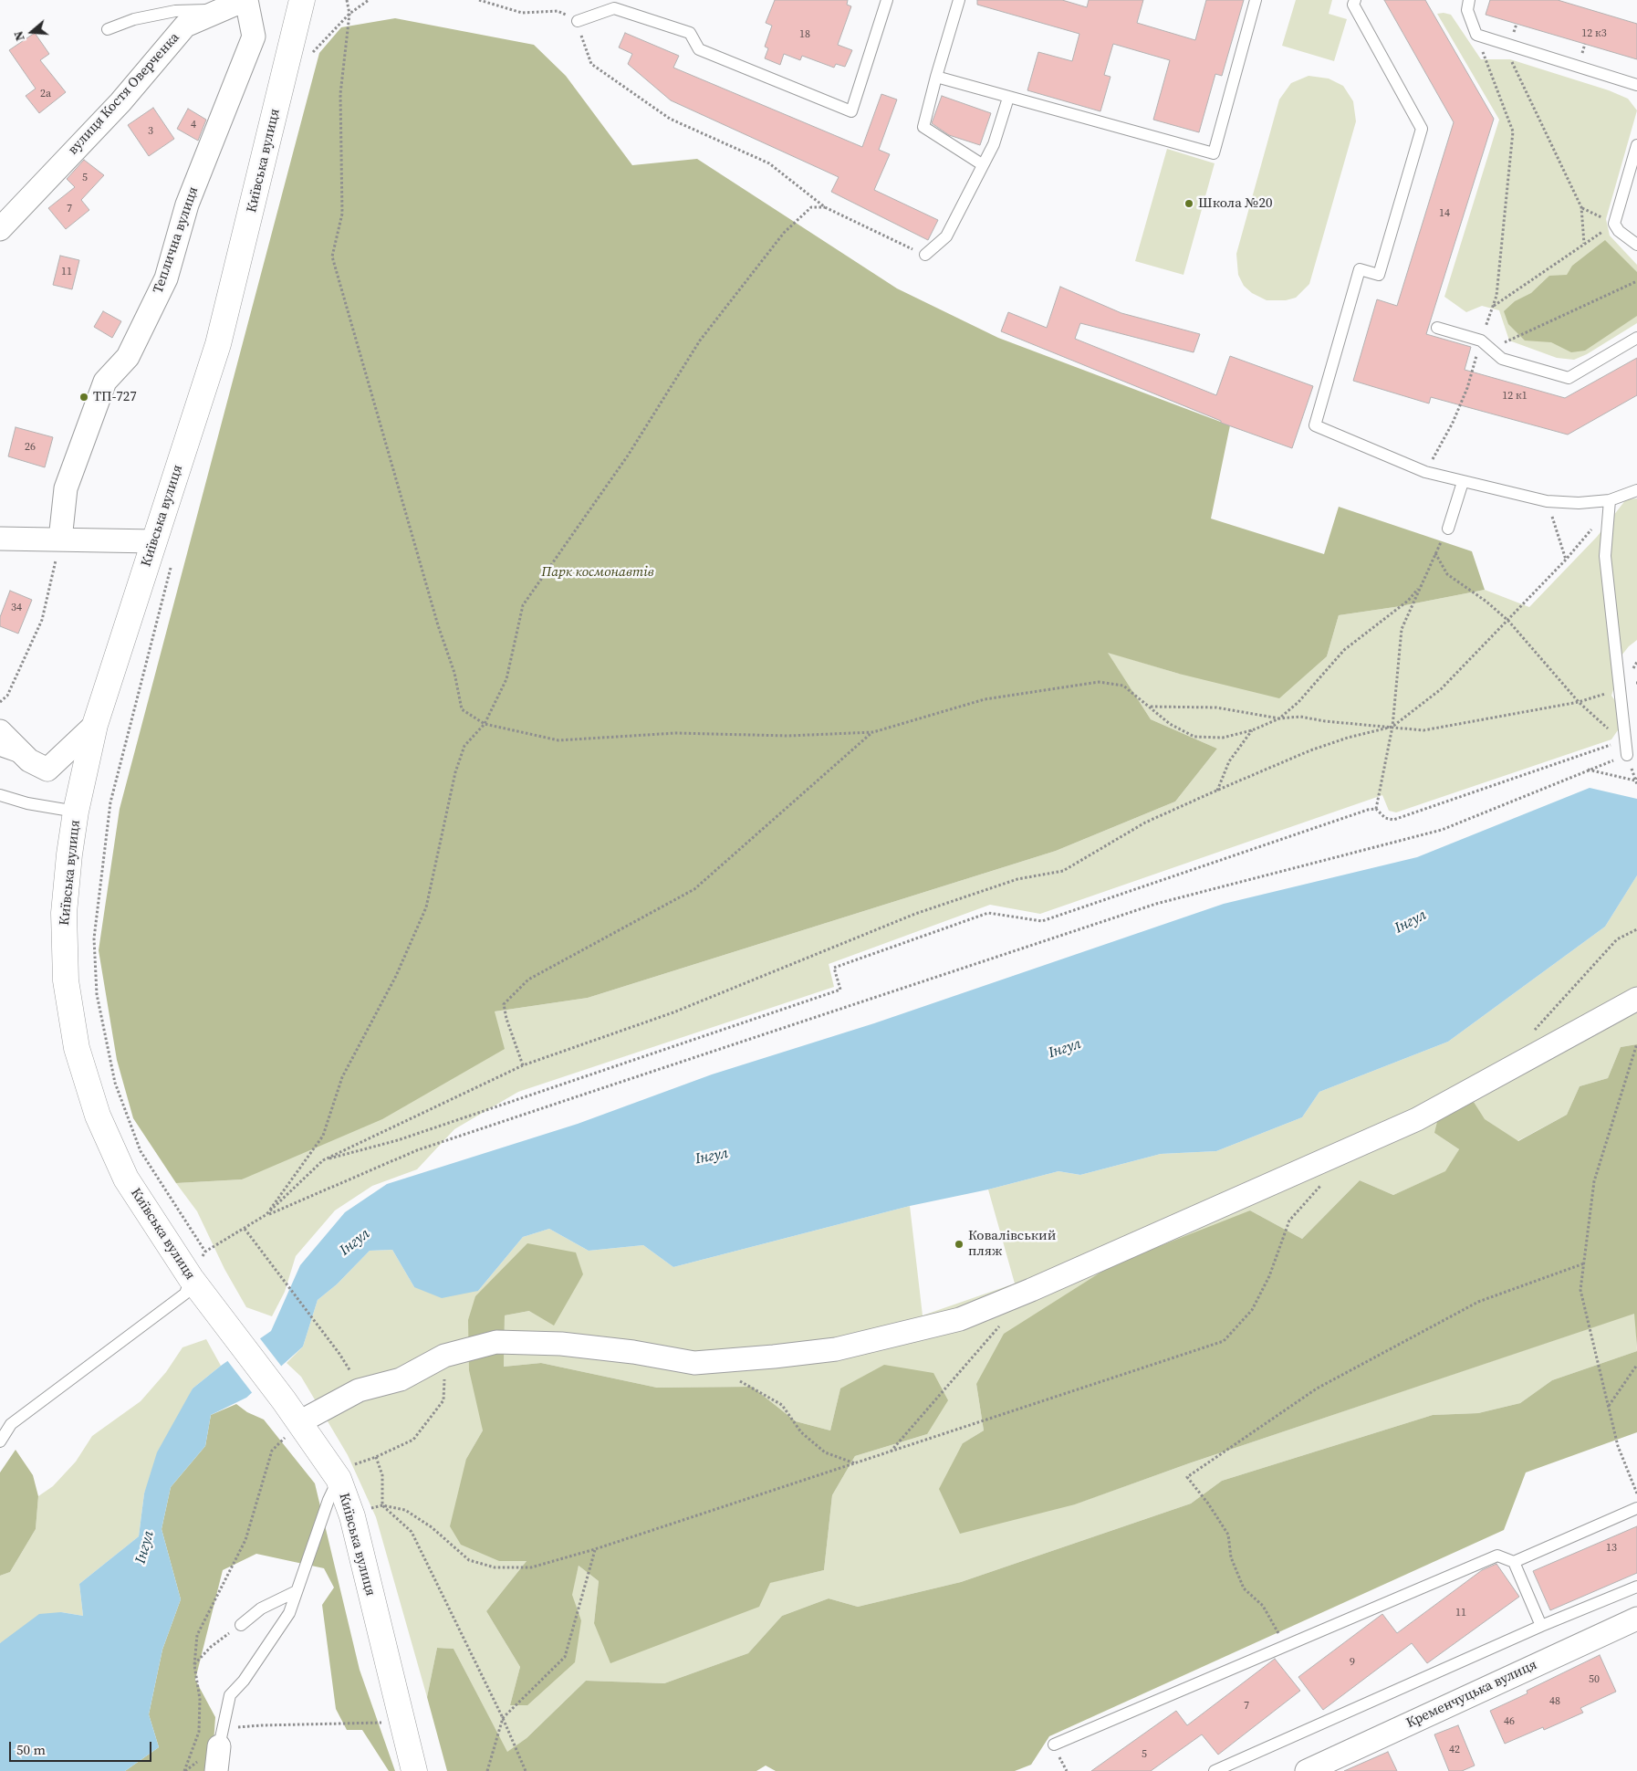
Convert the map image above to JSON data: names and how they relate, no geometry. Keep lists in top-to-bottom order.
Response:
{
  "streets": {
    "street": [
      "вулиця Костя Оверченка",
      "Київська вулиця",
      "Теплична вулиця",
      "Кременчуцька вулиця"
    ]
  },
  "crossings": [
    ["вулиця Костя Оверченка", "Теплична вулиця"]
  ],
  "water": ["Інгул"],
  "parks": ["Парк космонавтів"],
  "places": ["Школа №20", "ТП-727", "Ковалівський пляж"],
  "house_numbers": [
    "12 к3",
    "18",
    "2а",
    "4",
    "3",
    "5",
    "7",
    "14",
    "11",
    "12 к1",
    "26",
    "34",
    "13",
    "11",
    "9",
    "50",
    "48",
    "7",
    "46",
    "42",
    "5"
  ],
  "scale_bar": "50 m",
  "north": "left"
}
